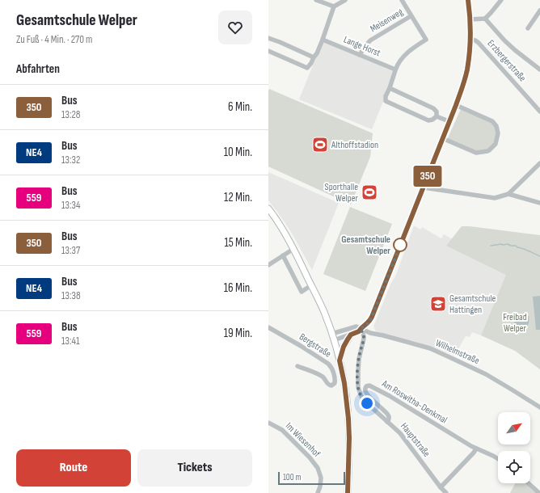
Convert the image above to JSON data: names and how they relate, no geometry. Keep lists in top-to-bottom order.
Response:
{
  "streets": {
    "street": [
      "Meisenweg",
      "Lange Horst",
      "Erzbergerstraße",
      "Bergstraße",
      "Wilhelmstraße",
      "Am Roswitha-Denkmal",
      "Im Wiesenhof",
      "Hauptstraße"
    ]
  },
  "crossings": [
    ["Meisenweg", "Lange Horst"],
    ["Wilhelmstraße", "Hauptstraße"],
    ["Am Roswitha-Denkmal", "Hauptstraße"]
  ],
  "parks": ["Freibad Welper"],
  "places": {
    "sports": ["Althoffstadion", "Sporthalle Welper"],
    "other": ["Gesamtschule Welper"],
    "school or university": ["Gesamtschule Hattingen"]
  },
  "lines": ["bus line 350"],
  "scale_bar": "100 m",
  "north": "top right",
  "page": {
    "heading": [
      ["Gesamtschule Welper", "Zu Fuß · 4 Min. · 270 m"],
      "Abfahrten"
    ],
    "on_map": "350",
    "list": [
      {
        "mark": "350",
        "name": "Bus",
        "note": "13:28",
        "value": "6 Min."
      },
      {
        "mark": "NE4",
        "name": "Bus",
        "note": "13:32",
        "value": "10 Min."
      },
      {
        "mark": "559",
        "name": "Bus",
        "note": "13:34",
        "value": "12 Min."
      },
      {
        "mark": "350",
        "name": "Bus",
        "note": "13:37",
        "value": "15 Min."
      },
      {
        "mark": "NE4",
        "name": "Bus",
        "note": "13:38",
        "value": "16 Min."
      },
      {
        "mark": "559",
        "name": "Bus",
        "note": "13:41",
        "value": "19 Min."
      }
    ],
    "buttons": ["Route", "Tickets"],
    "scale": "100 m"
  }
}
